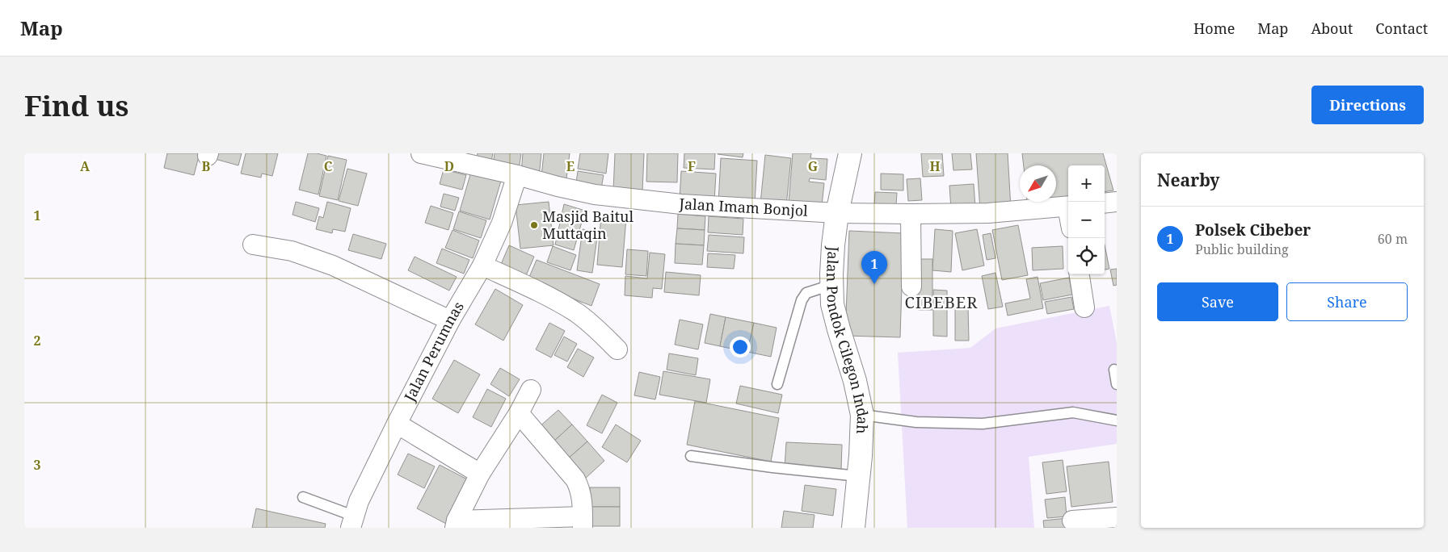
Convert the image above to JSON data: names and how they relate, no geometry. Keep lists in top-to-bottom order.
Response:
{
  "streets": {
    "street": ["Jalan Imam Bonjol", "Jalan Pondok Cilegon Indah", "Jalan Perumnas"]
  },
  "crossings": [
    ["Jalan Imam Bonjol", "Jalan Pondok Cilegon Indah"],
    ["Jalan Imam Bonjol", "Jalan Perumnas"]
  ],
  "districts": ["CIBEBER"],
  "places": ["Masjid Baitul Muttaqin"],
  "north": "bottom left",
  "page": {
    "header": "Map",
    "nav": [
      "Home",
      "Map",
      "About",
      "Contact"
    ],
    "buttons": [
      "Directions",
      ["Save", "Share"]
    ],
    "title": "Find us",
    "heading": "Nearby",
    "map_buttons": ["+", "−"],
    "list": [
      {
        "mark": "1",
        "name": "Polsek Cibeber",
        "note": "Public building",
        "value": "60 m"
      }
    ],
    "pins": "1"
  },
  "grid": {
    "columns": [
      "A",
      "B",
      "C",
      "D",
      "E",
      "F",
      "G",
      "H"
    ],
    "rows": ["1", "2", "3"]
  }
}
